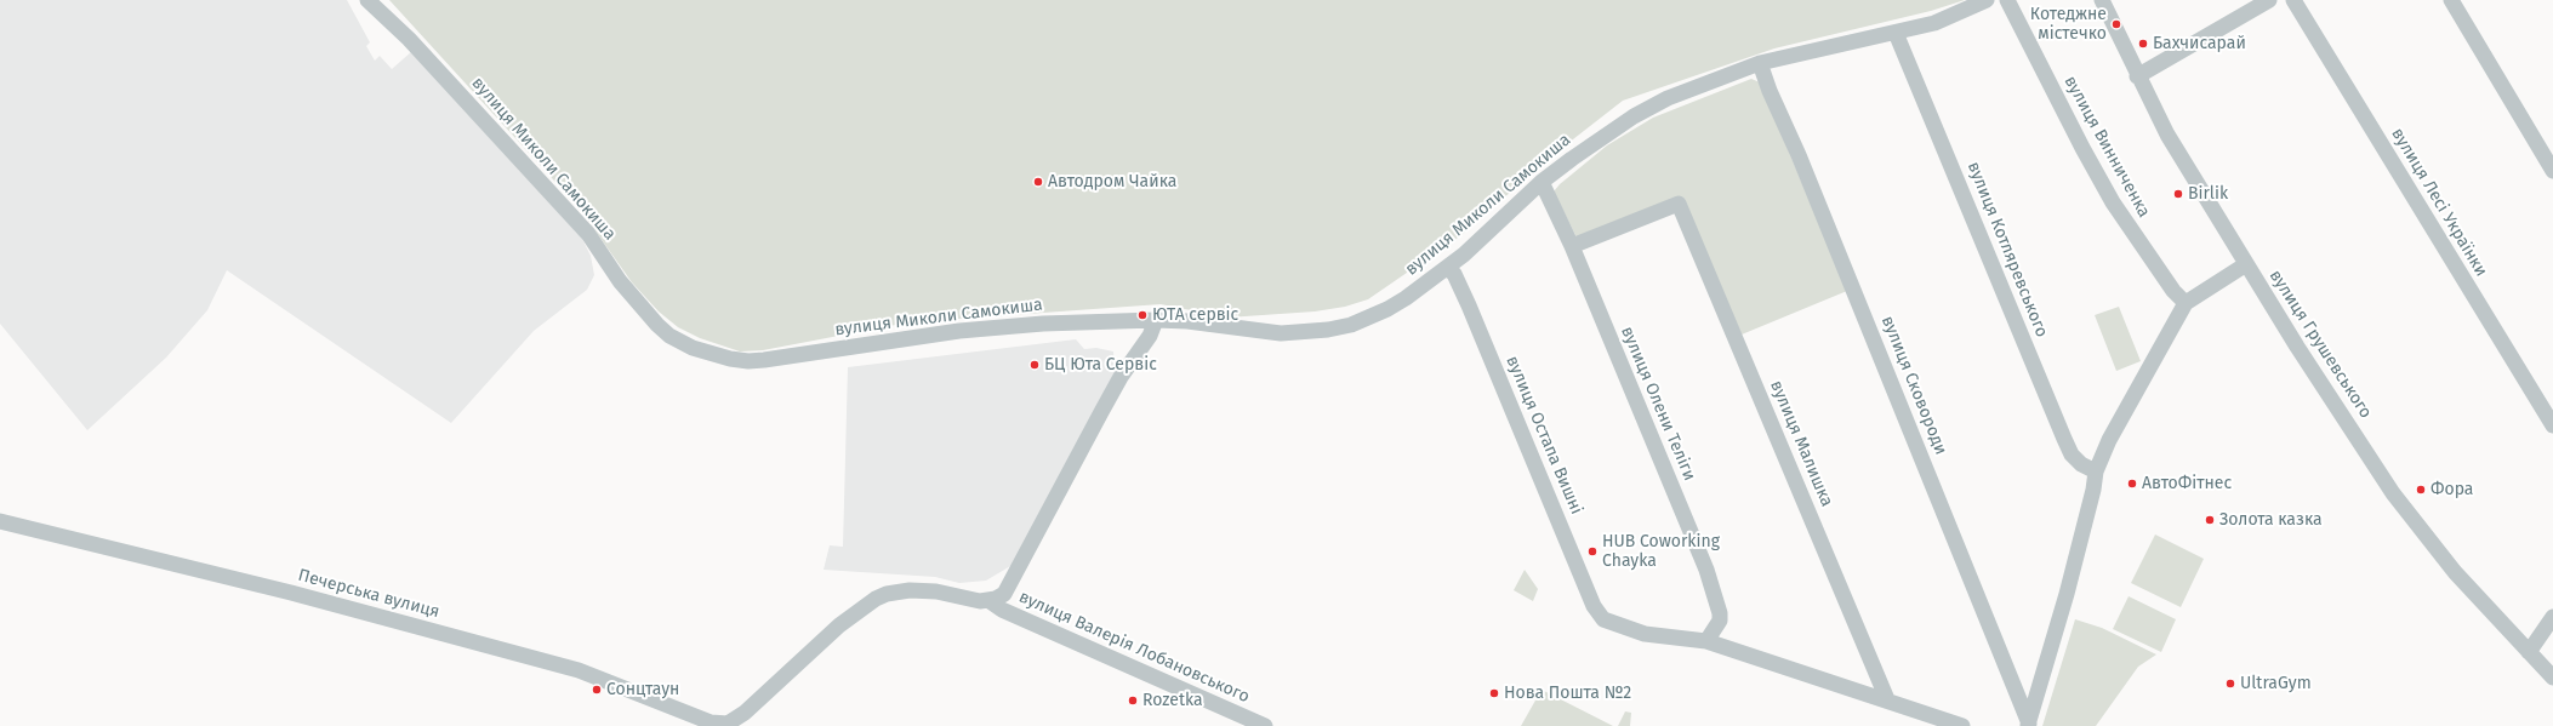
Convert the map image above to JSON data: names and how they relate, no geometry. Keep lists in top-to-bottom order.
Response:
{
  "streets": {
    "street": [
      "вулиця Винниченка",
      "вулиця Миколи Самокиша",
      "вулиця Лесі Українки",
      "вулиця Котляревського",
      "вулиця Грушевського",
      "вулиця Сковороди",
      "вулиця Олени Теліги",
      "вулиця Остапа Вишні",
      "вулиця Малишка",
      "Печерська вулиця",
      "вулиця Валерія Лобановського"
    ]
  },
  "crossings": [
    ["вулиця Миколи Самокиша", "вулиця Котляревського"],
    ["вулиця Миколи Самокиша", "вулиця Сковороди"],
    ["вулиця Миколи Самокиша", "вулиця Олени Теліги"],
    ["вулиця Миколи Самокиша", "вулиця Остапа Вишні"],
    ["вулиця Миколи Самокиша", "вулиця Валерія Лобановського"],
    ["вулиця Олени Теліги", "вулиця Остапа Вишні"],
    ["вулиця Олени Теліги", "вулиця Малишка"],
    ["Печерська вулиця", "вулиця Валерія Лобановського"]
  ],
  "places": [
    "Котеджне містечко",
    "Бахчисарай",
    "Автодром Чайка",
    "Birlik",
    "ЮТА сервіс",
    "БЦ Юта Сервіс",
    "АвтоФітнес",
    "Фора",
    "Золота казка",
    "HUB Coworking Chayka",
    "UltraGym",
    "Сонцтаун",
    "Нова Пошта №2",
    "Rozetka"
  ]
}
